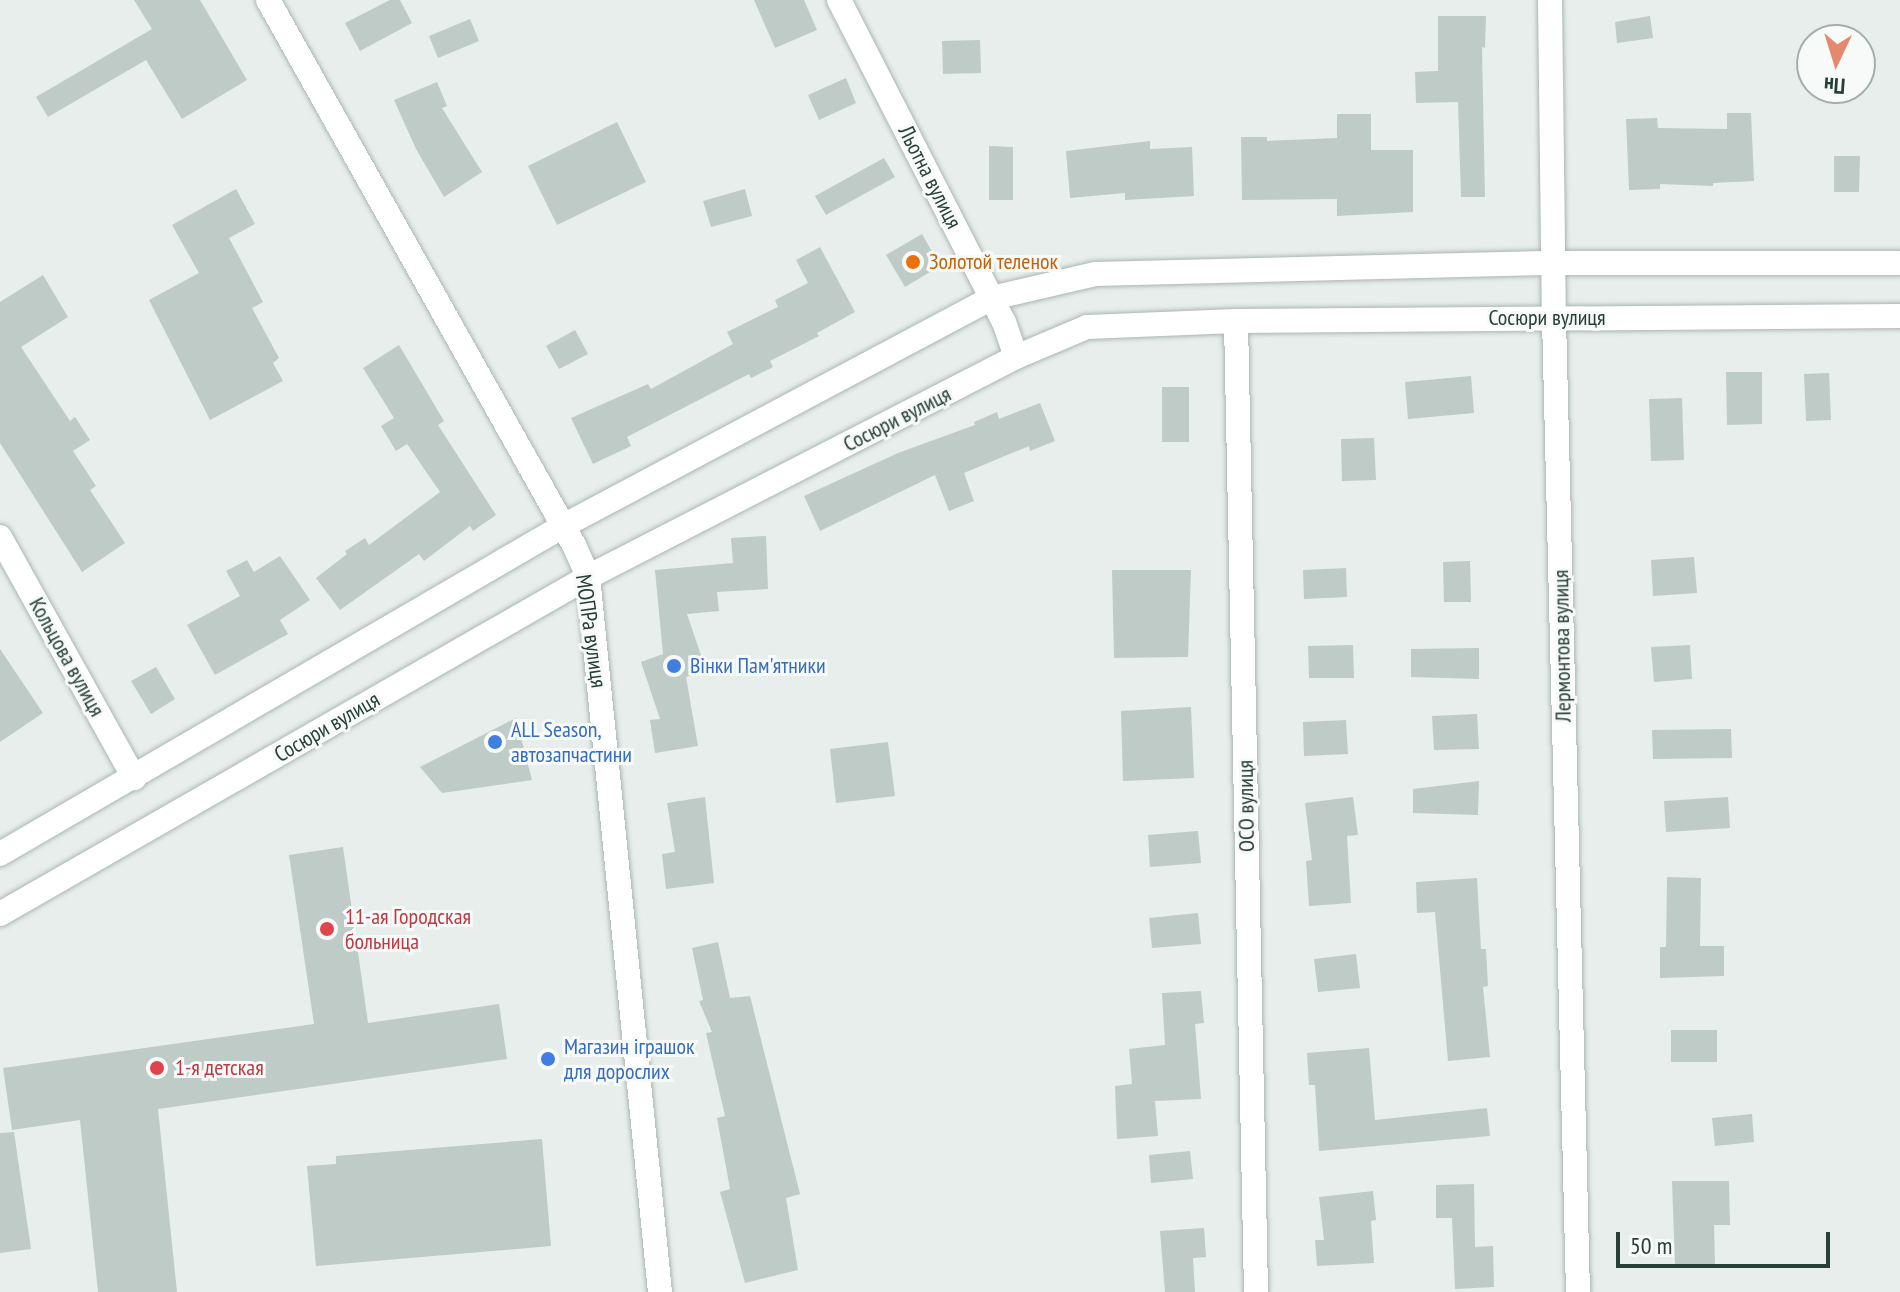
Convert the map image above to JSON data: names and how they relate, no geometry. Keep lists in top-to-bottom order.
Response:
{
  "streets": {
    "street": [
      "Льотна вулиця",
      "Сосюри вулиця",
      "МОПРа вулиця",
      "Лермонтова вулиця",
      "Кольцова вулиця",
      "ОСО вулиця"
    ]
  },
  "crossings": [
    ["Льотна вулиця", "Сосюри вулиця"],
    ["Сосюри вулиця", "МОПРа вулиця"],
    ["Сосюри вулиця", "Лермонтова вулиця"],
    ["Сосюри вулиця", "ОСО вулиця"]
  ],
  "places": [
    "Золотой теленок",
    "Вінки Пам'ятники",
    "ALL Season, автозапчастини",
    "11-ая Городская больница",
    "Магазин іграшок для дорослих",
    "1-я детская"
  ],
  "scale_bar": "50 m",
  "north": "bottom"
}
